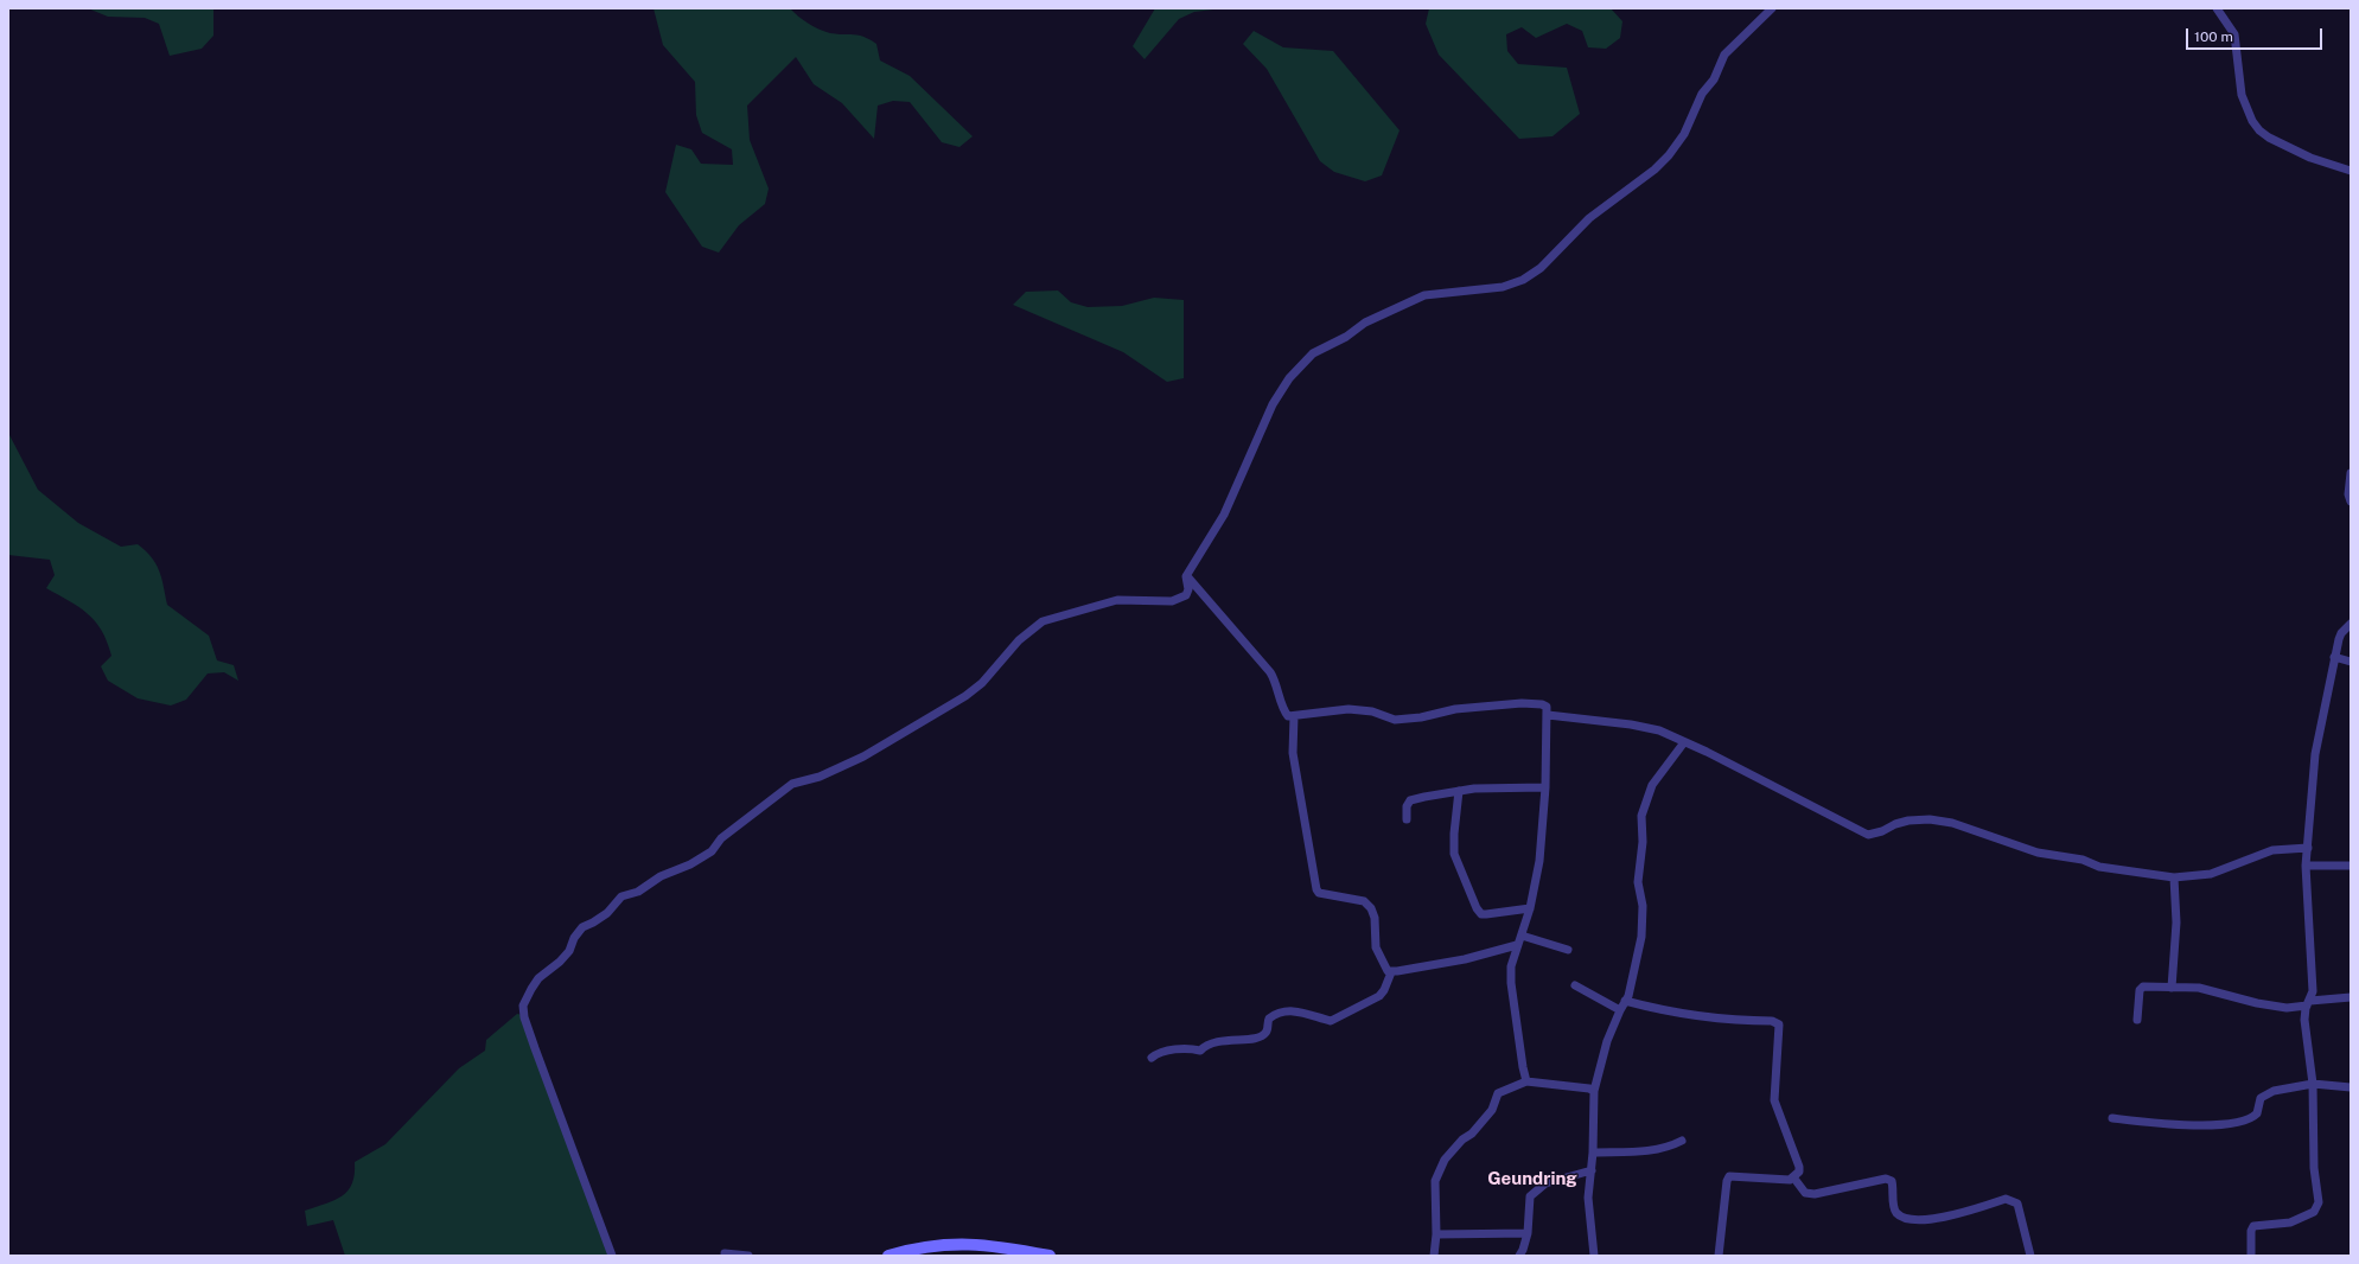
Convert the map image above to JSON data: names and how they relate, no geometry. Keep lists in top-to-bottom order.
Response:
{
  "districts": ["Geundring"],
  "scale_bar": "100 m"
}
